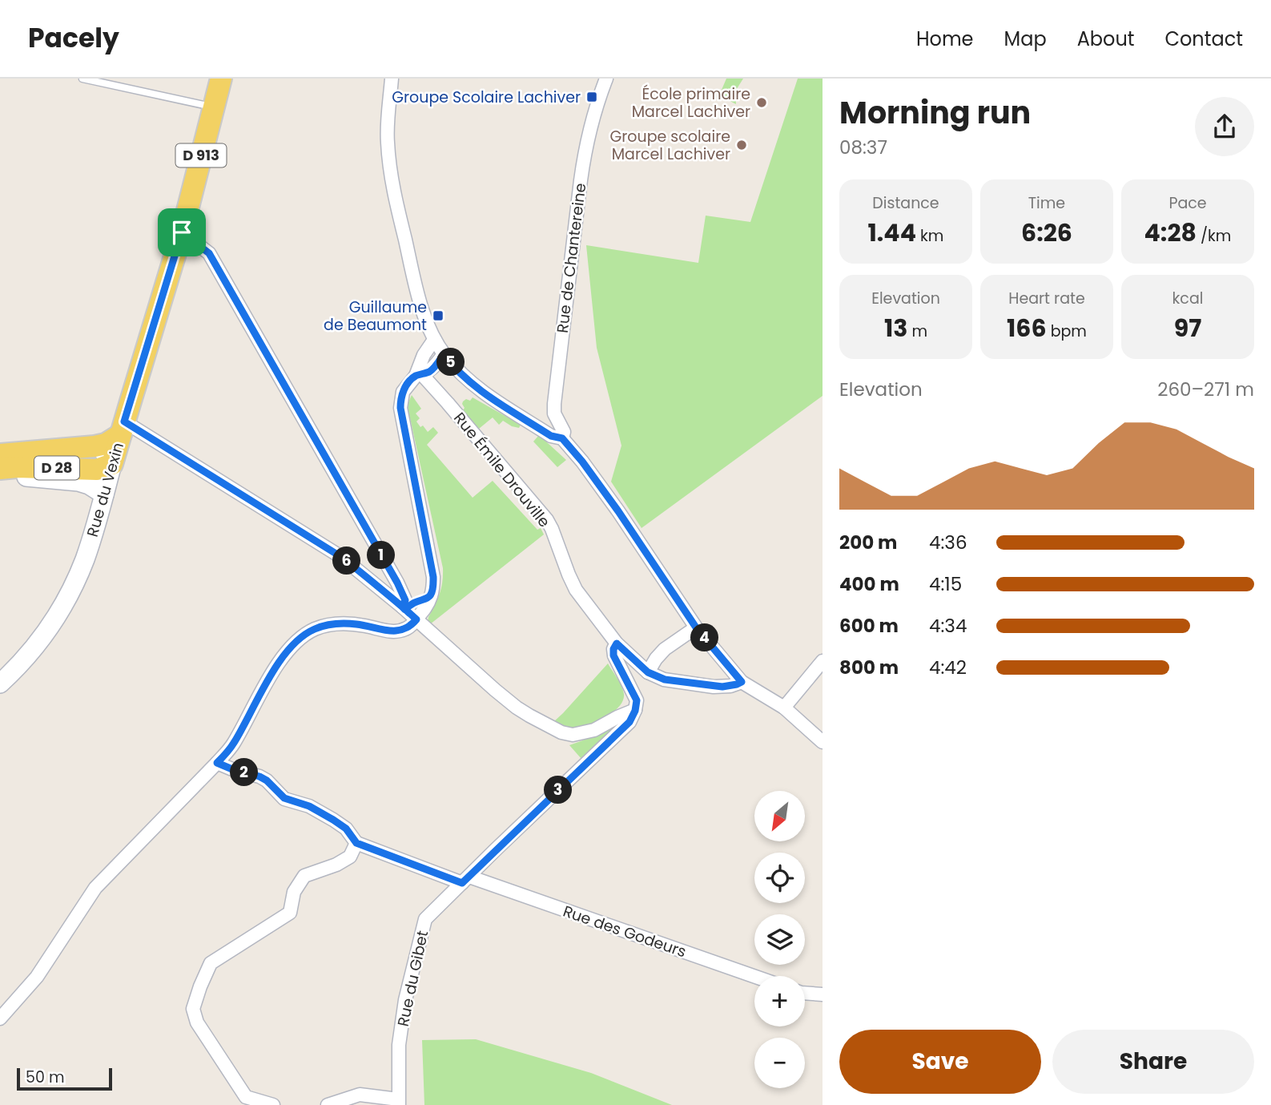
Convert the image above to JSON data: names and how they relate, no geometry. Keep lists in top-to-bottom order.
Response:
{
  "streets": {
    "main road": ["D 913", "D 28", "Rue du Vexin"],
    "street": [
      "Rue de Chantereine",
      "Rue Émile Drouville",
      "Rue des Godeurs",
      "Rue du Gibet"
    ]
  },
  "crossings": [
    ["D 28", "Rue du Vexin"],
    ["Rue des Godeurs", "Rue du Gibet"]
  ],
  "places": {
    "transit": ["Groupe Scolaire Lachiver", "Guillaume de Beaumont"],
    "other": ["École primaire Marcel Lachiver", "Groupe scolaire Marcel Lachiver"]
  },
  "scale_bar": "50 m",
  "north": "bottom left",
  "page": {
    "header": "Pacely",
    "nav": [
      "Home",
      "Map",
      "About",
      "Contact"
    ],
    "heading": ["Morning run", "08:37"],
    "stats": [
      ["Distance", "1.44 km"],
      ["Time", "6:26"],
      ["Pace", "4:28 /km"],
      ["Elevation", "13 m"],
      ["Heart rate", "166 bpm"],
      ["kcal", "97"]
    ],
    "pins": [
      "5",
      "1",
      "6",
      "4",
      "2",
      "3"
    ],
    "chart": ["Elevation", "260–271 m"],
    "list": [
      {
        "name": "200 m",
        "note": "4:36"
      },
      {
        "name": "400 m",
        "note": "4:15"
      },
      {
        "name": "600 m",
        "note": "4:34"
      },
      {
        "name": "800 m",
        "note": "4:42"
      }
    ],
    "map_buttons": ["+", "−"],
    "buttons": ["Save", "Share"],
    "scale": "50 m"
  }
}
